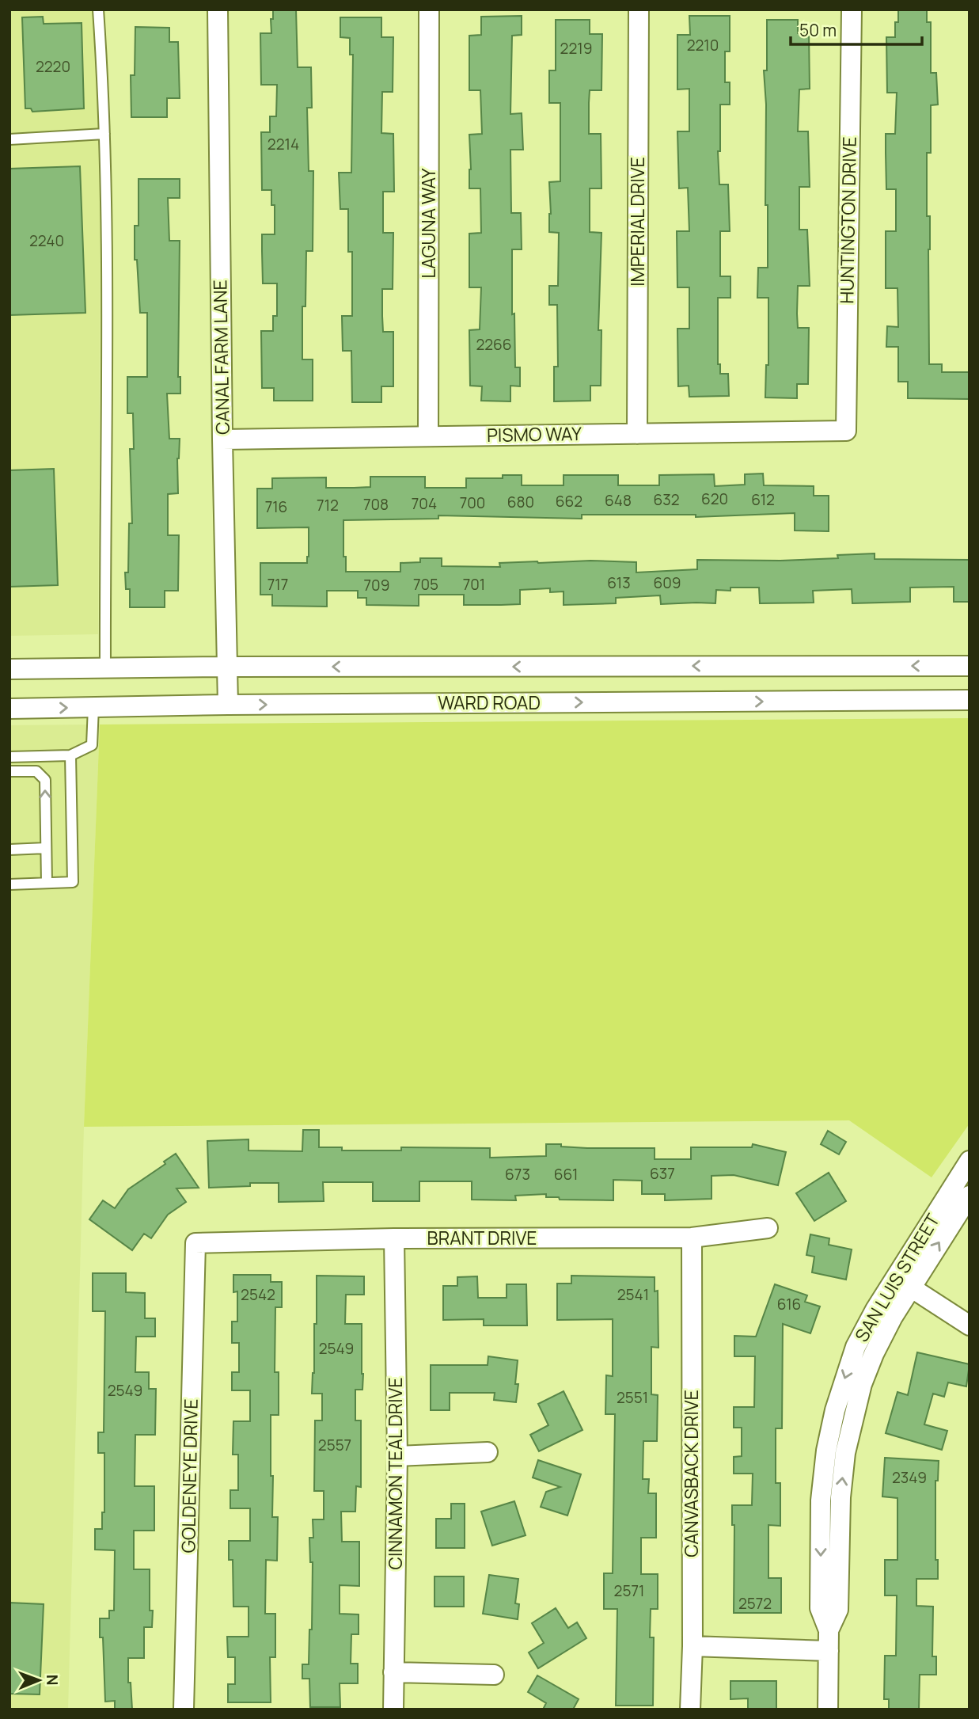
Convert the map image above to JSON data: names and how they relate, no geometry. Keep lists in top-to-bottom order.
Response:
{
  "streets": {
    "street": [
      "HUNTINGTON DRIVE",
      "IMPERIAL DRIVE",
      "LAGUNA WAY",
      "CANAL FARM LANE",
      "PISMO WAY",
      "WARD ROAD",
      "BRANT DRIVE",
      "SAN LUIS STREET",
      "CINNAMON TEAL DRIVE",
      "CANVASBACK DRIVE",
      "GOLDENEYE DRIVE"
    ]
  },
  "crossings": [
    ["HUNTINGTON DRIVE", "PISMO WAY"],
    ["IMPERIAL DRIVE", "PISMO WAY"],
    ["LAGUNA WAY", "PISMO WAY"],
    ["CANAL FARM LANE", "PISMO WAY"],
    ["CANAL FARM LANE", "WARD ROAD"],
    ["BRANT DRIVE", "CINNAMON TEAL DRIVE"],
    ["BRANT DRIVE", "CANVASBACK DRIVE"],
    ["BRANT DRIVE", "GOLDENEYE DRIVE"]
  ],
  "house_numbers": [
    "2210",
    "2219",
    "2220",
    "2214",
    "2240",
    "2266",
    "620",
    "632",
    "612",
    "648",
    "662",
    "680",
    "700",
    "704",
    "708",
    "712",
    "716",
    "613",
    "609",
    "717",
    "705",
    "701",
    "709",
    "637",
    "673",
    "661",
    "2542",
    "2541",
    "616",
    "2549",
    "2549",
    "2551",
    "2557",
    "2349",
    "2571",
    "2572"
  ],
  "scale_bar": "50 m",
  "north": "right"
}
